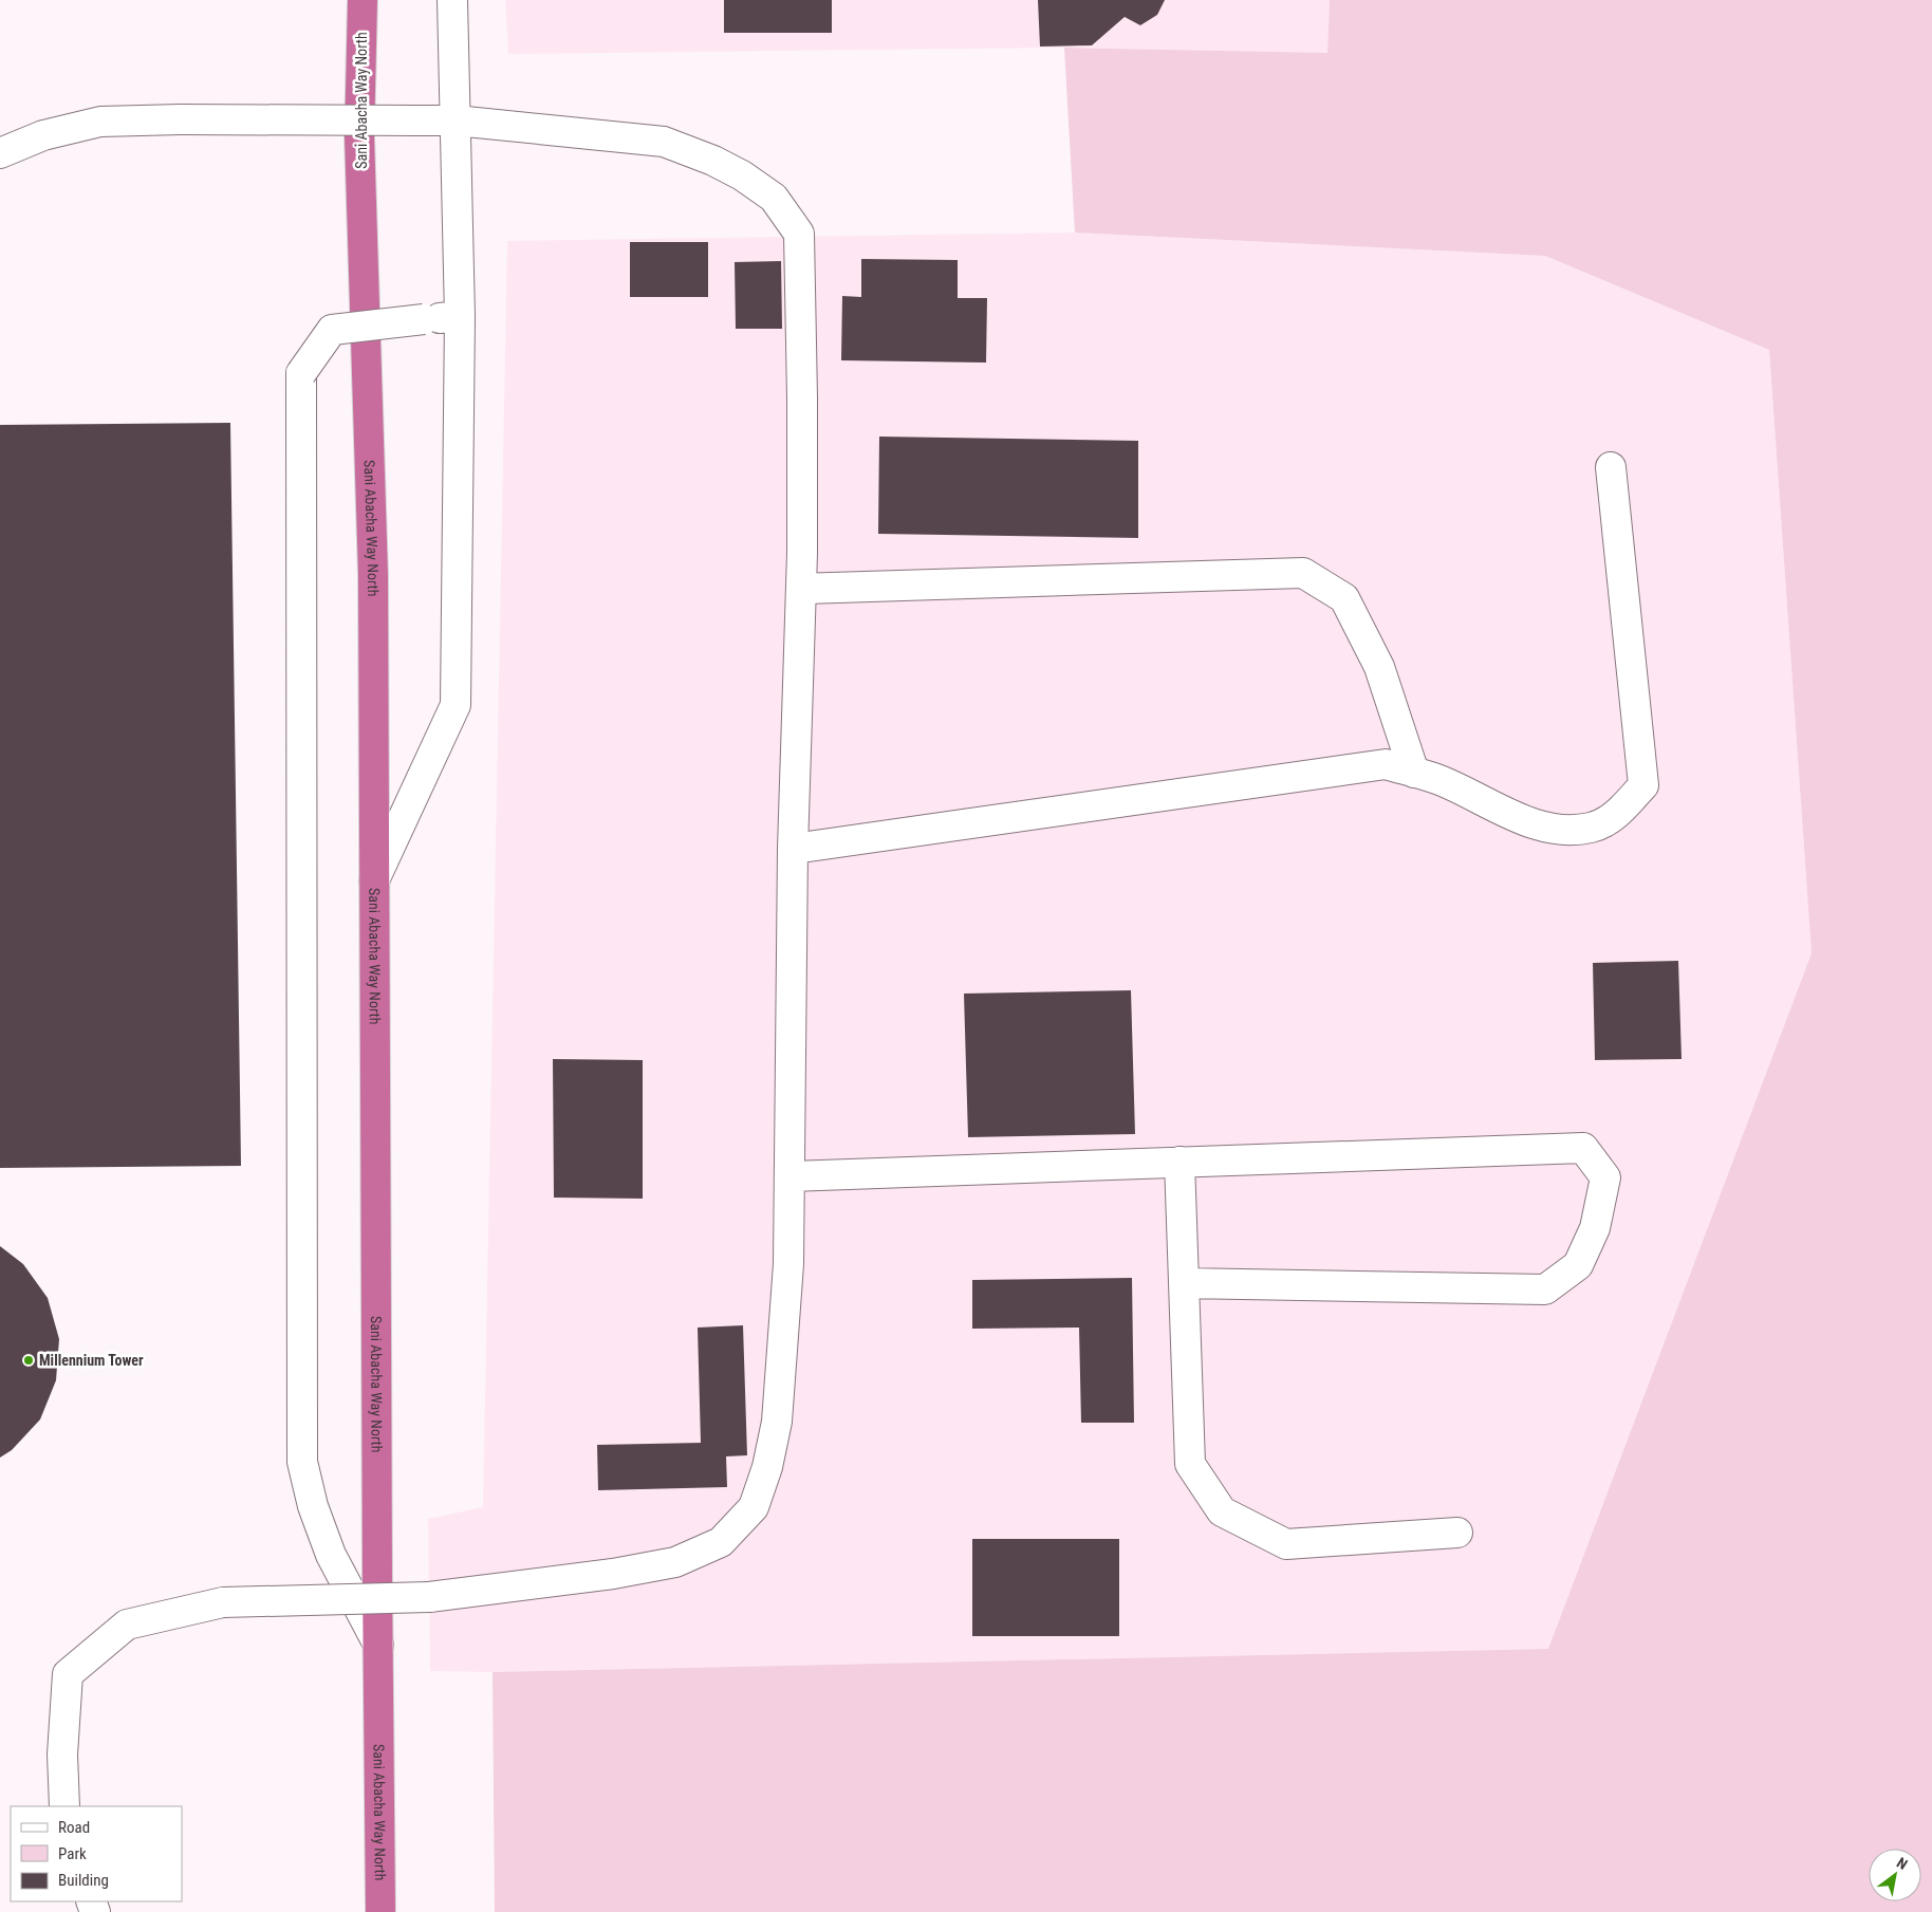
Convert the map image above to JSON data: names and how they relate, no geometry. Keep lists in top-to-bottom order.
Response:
{
  "streets": {
    "highway": ["Sani Abacha Way North"]
  },
  "places": ["Millennium Tower"],
  "legend": ["Road", "Park", "Building"],
  "north": "top right"
}
